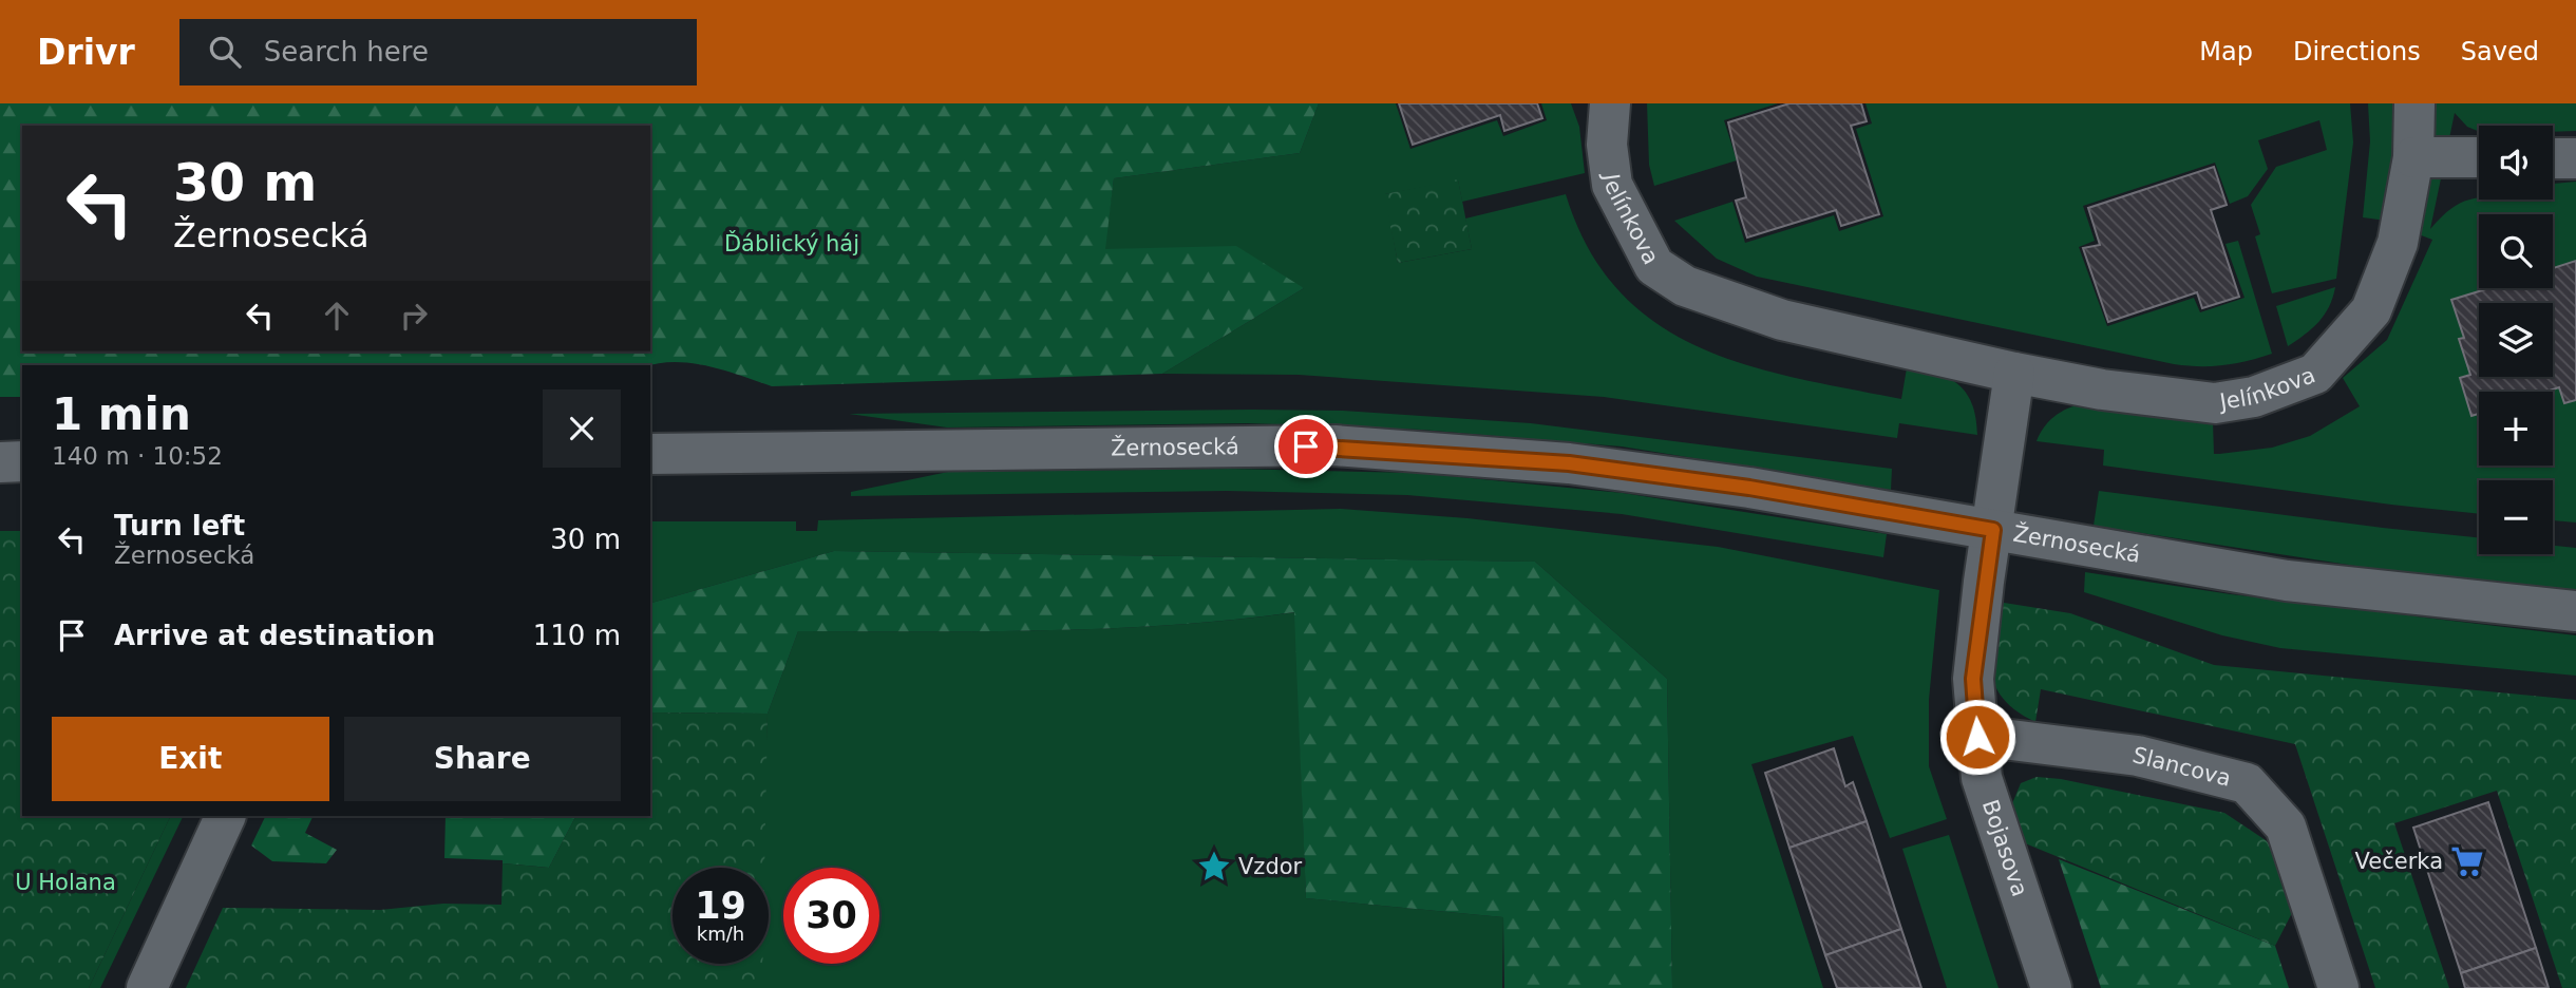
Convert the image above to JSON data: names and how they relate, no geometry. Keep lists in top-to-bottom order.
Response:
{
  "streets": {
    "street": [
      "Jelínkova",
      "Žernosecká",
      "Slancova",
      "Bojasova"
    ]
  },
  "crossings": [
    ["Žernosecká", "Bojasova"],
    ["Slancova", "Bojasova"]
  ],
  "parks": ["Ďáblický háj", "U Holana"],
  "places": {
    "supermarket": ["Večerka"],
    "place": ["Vzdor"]
  },
  "page": {
    "header": "Drivr",
    "search": "Search here",
    "nav": ["Map", "Directions", "Saved"],
    "map_buttons": ["+", "−"],
    "turn": ["30 m", "Žernosecká"],
    "heading": ["1 min", "140 m · 10:52"],
    "list": [
      {
        "name": "Turn left",
        "note": "Žernosecká",
        "value": "30 m"
      },
      {
        "name": "Arrive at destination",
        "value": "110 m"
      }
    ],
    "buttons": ["Exit", "Share"],
    "speed": "19 km/h",
    "limit": "30"
  }
}
